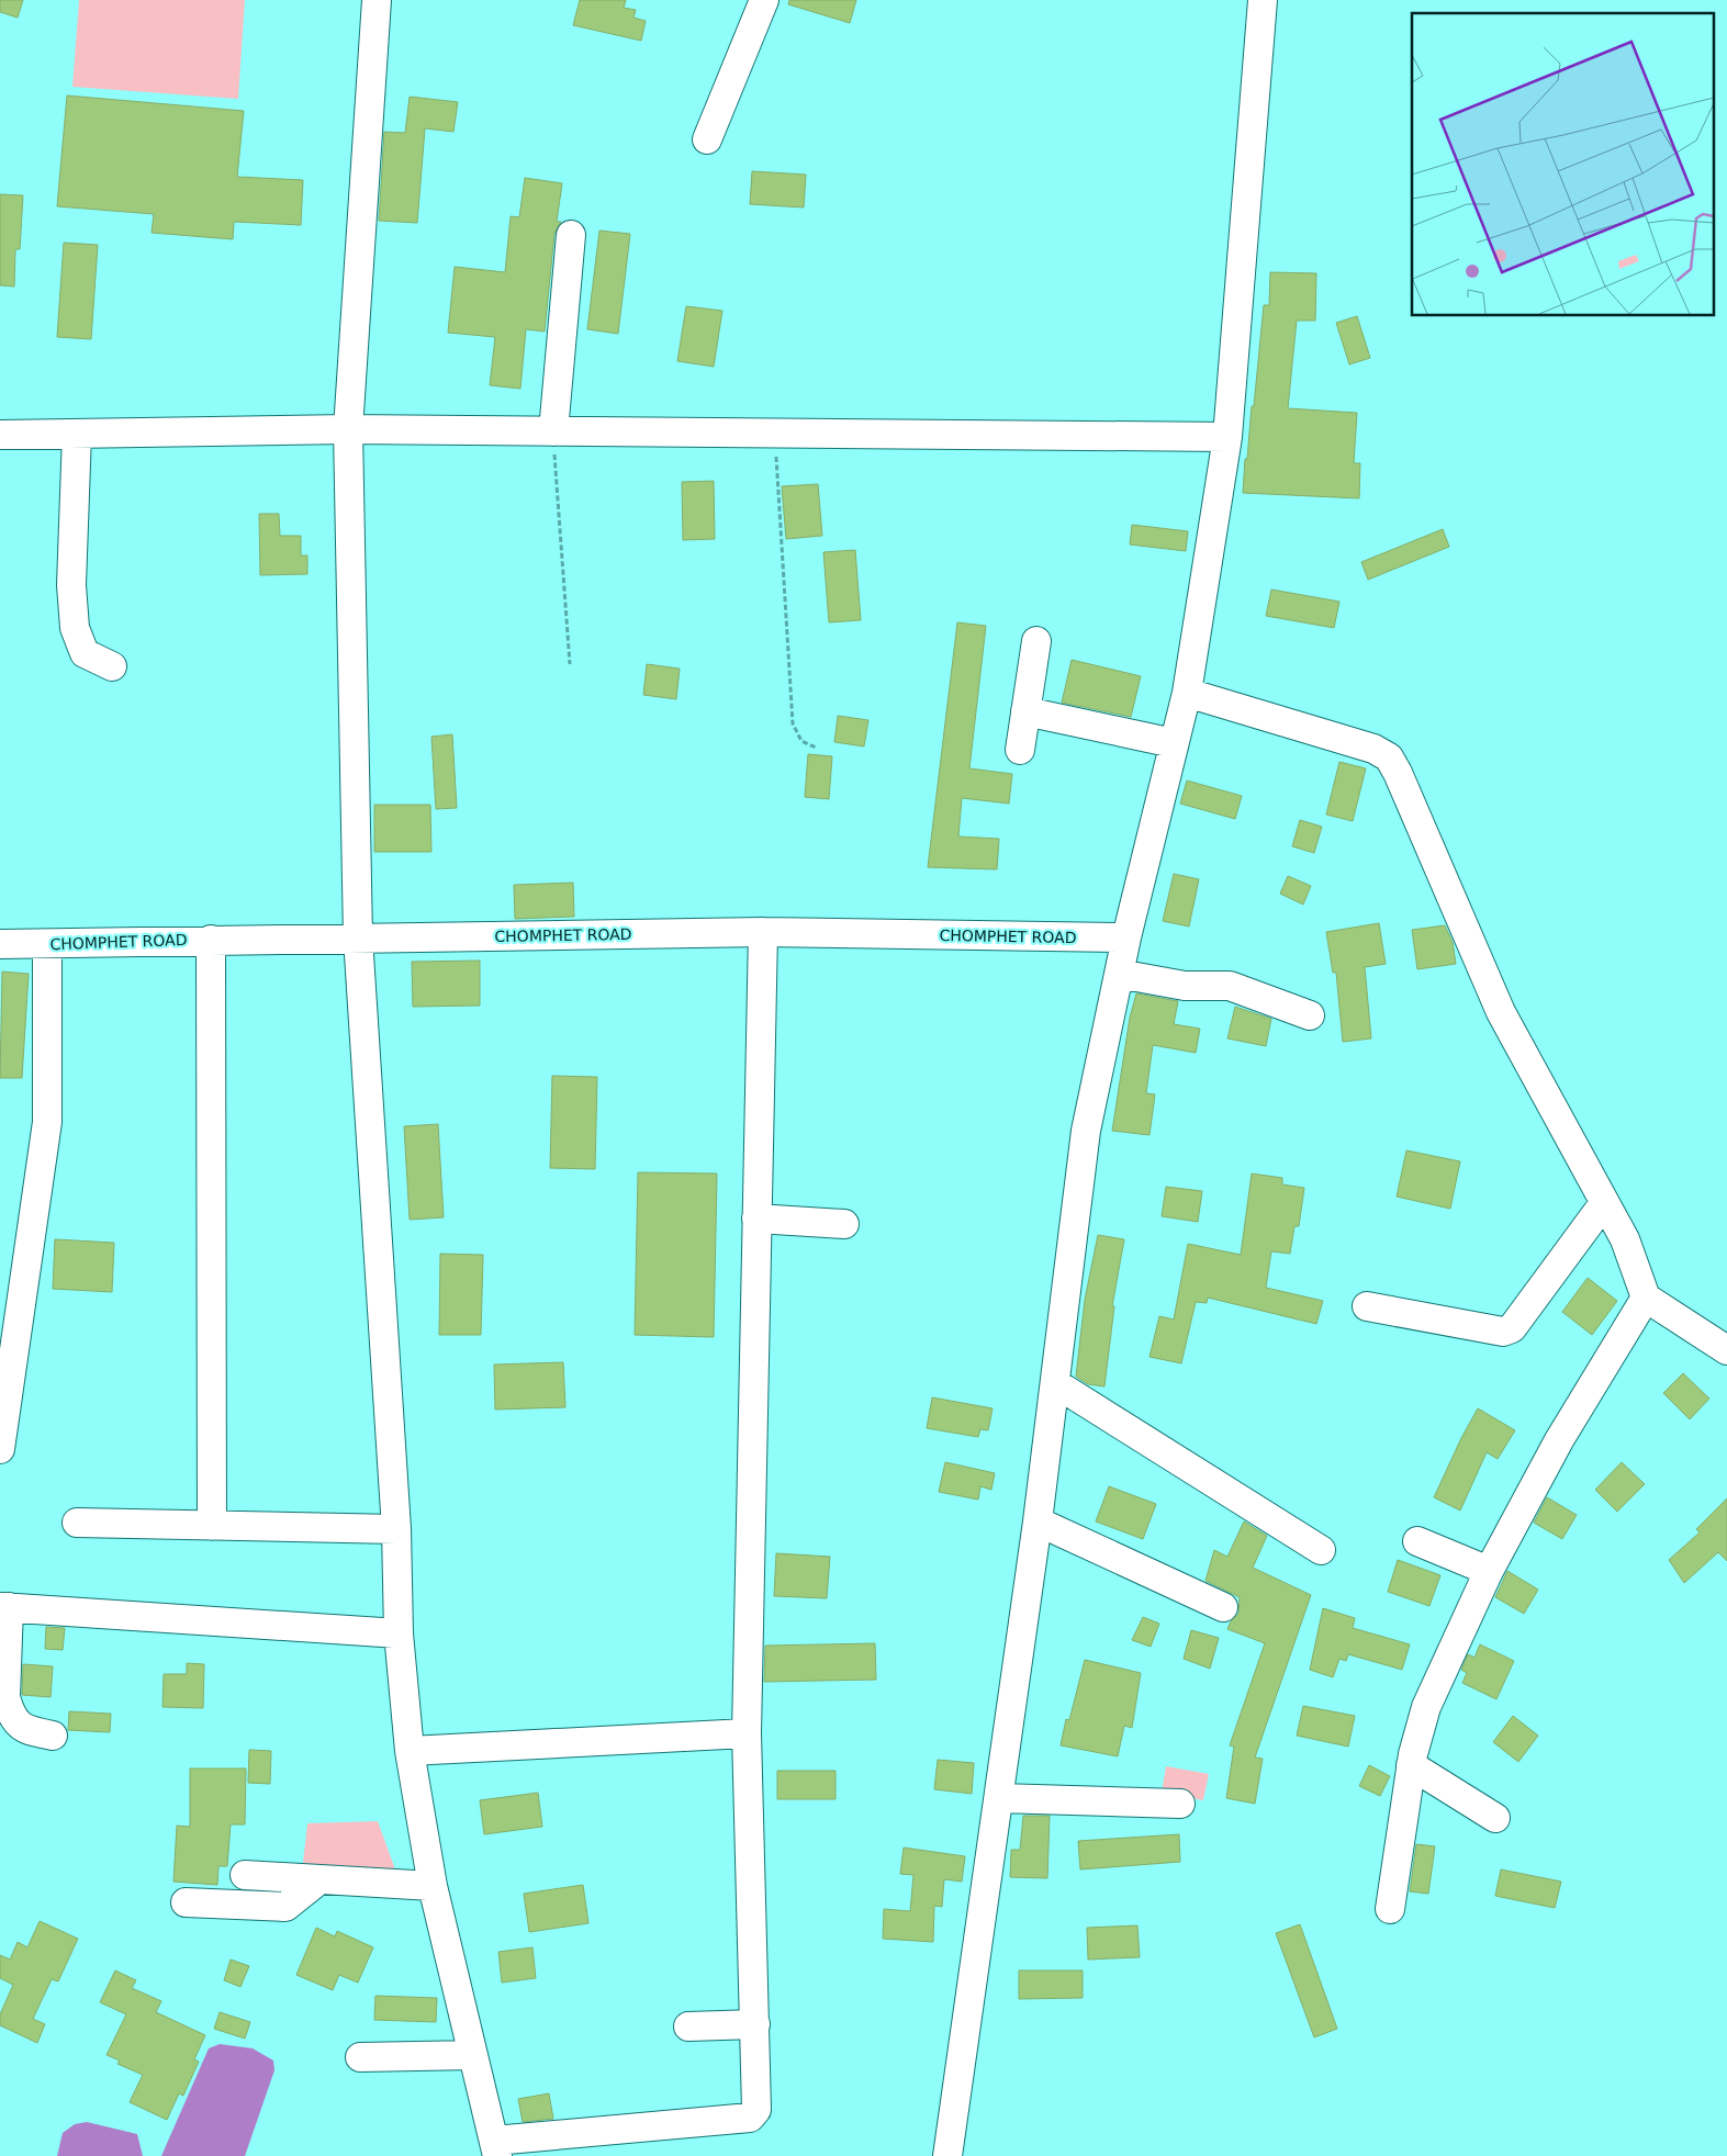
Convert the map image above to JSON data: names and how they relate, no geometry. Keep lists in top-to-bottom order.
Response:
{
  "streets": {
    "street": ["CHOMPHET ROAD"]
  }
}
